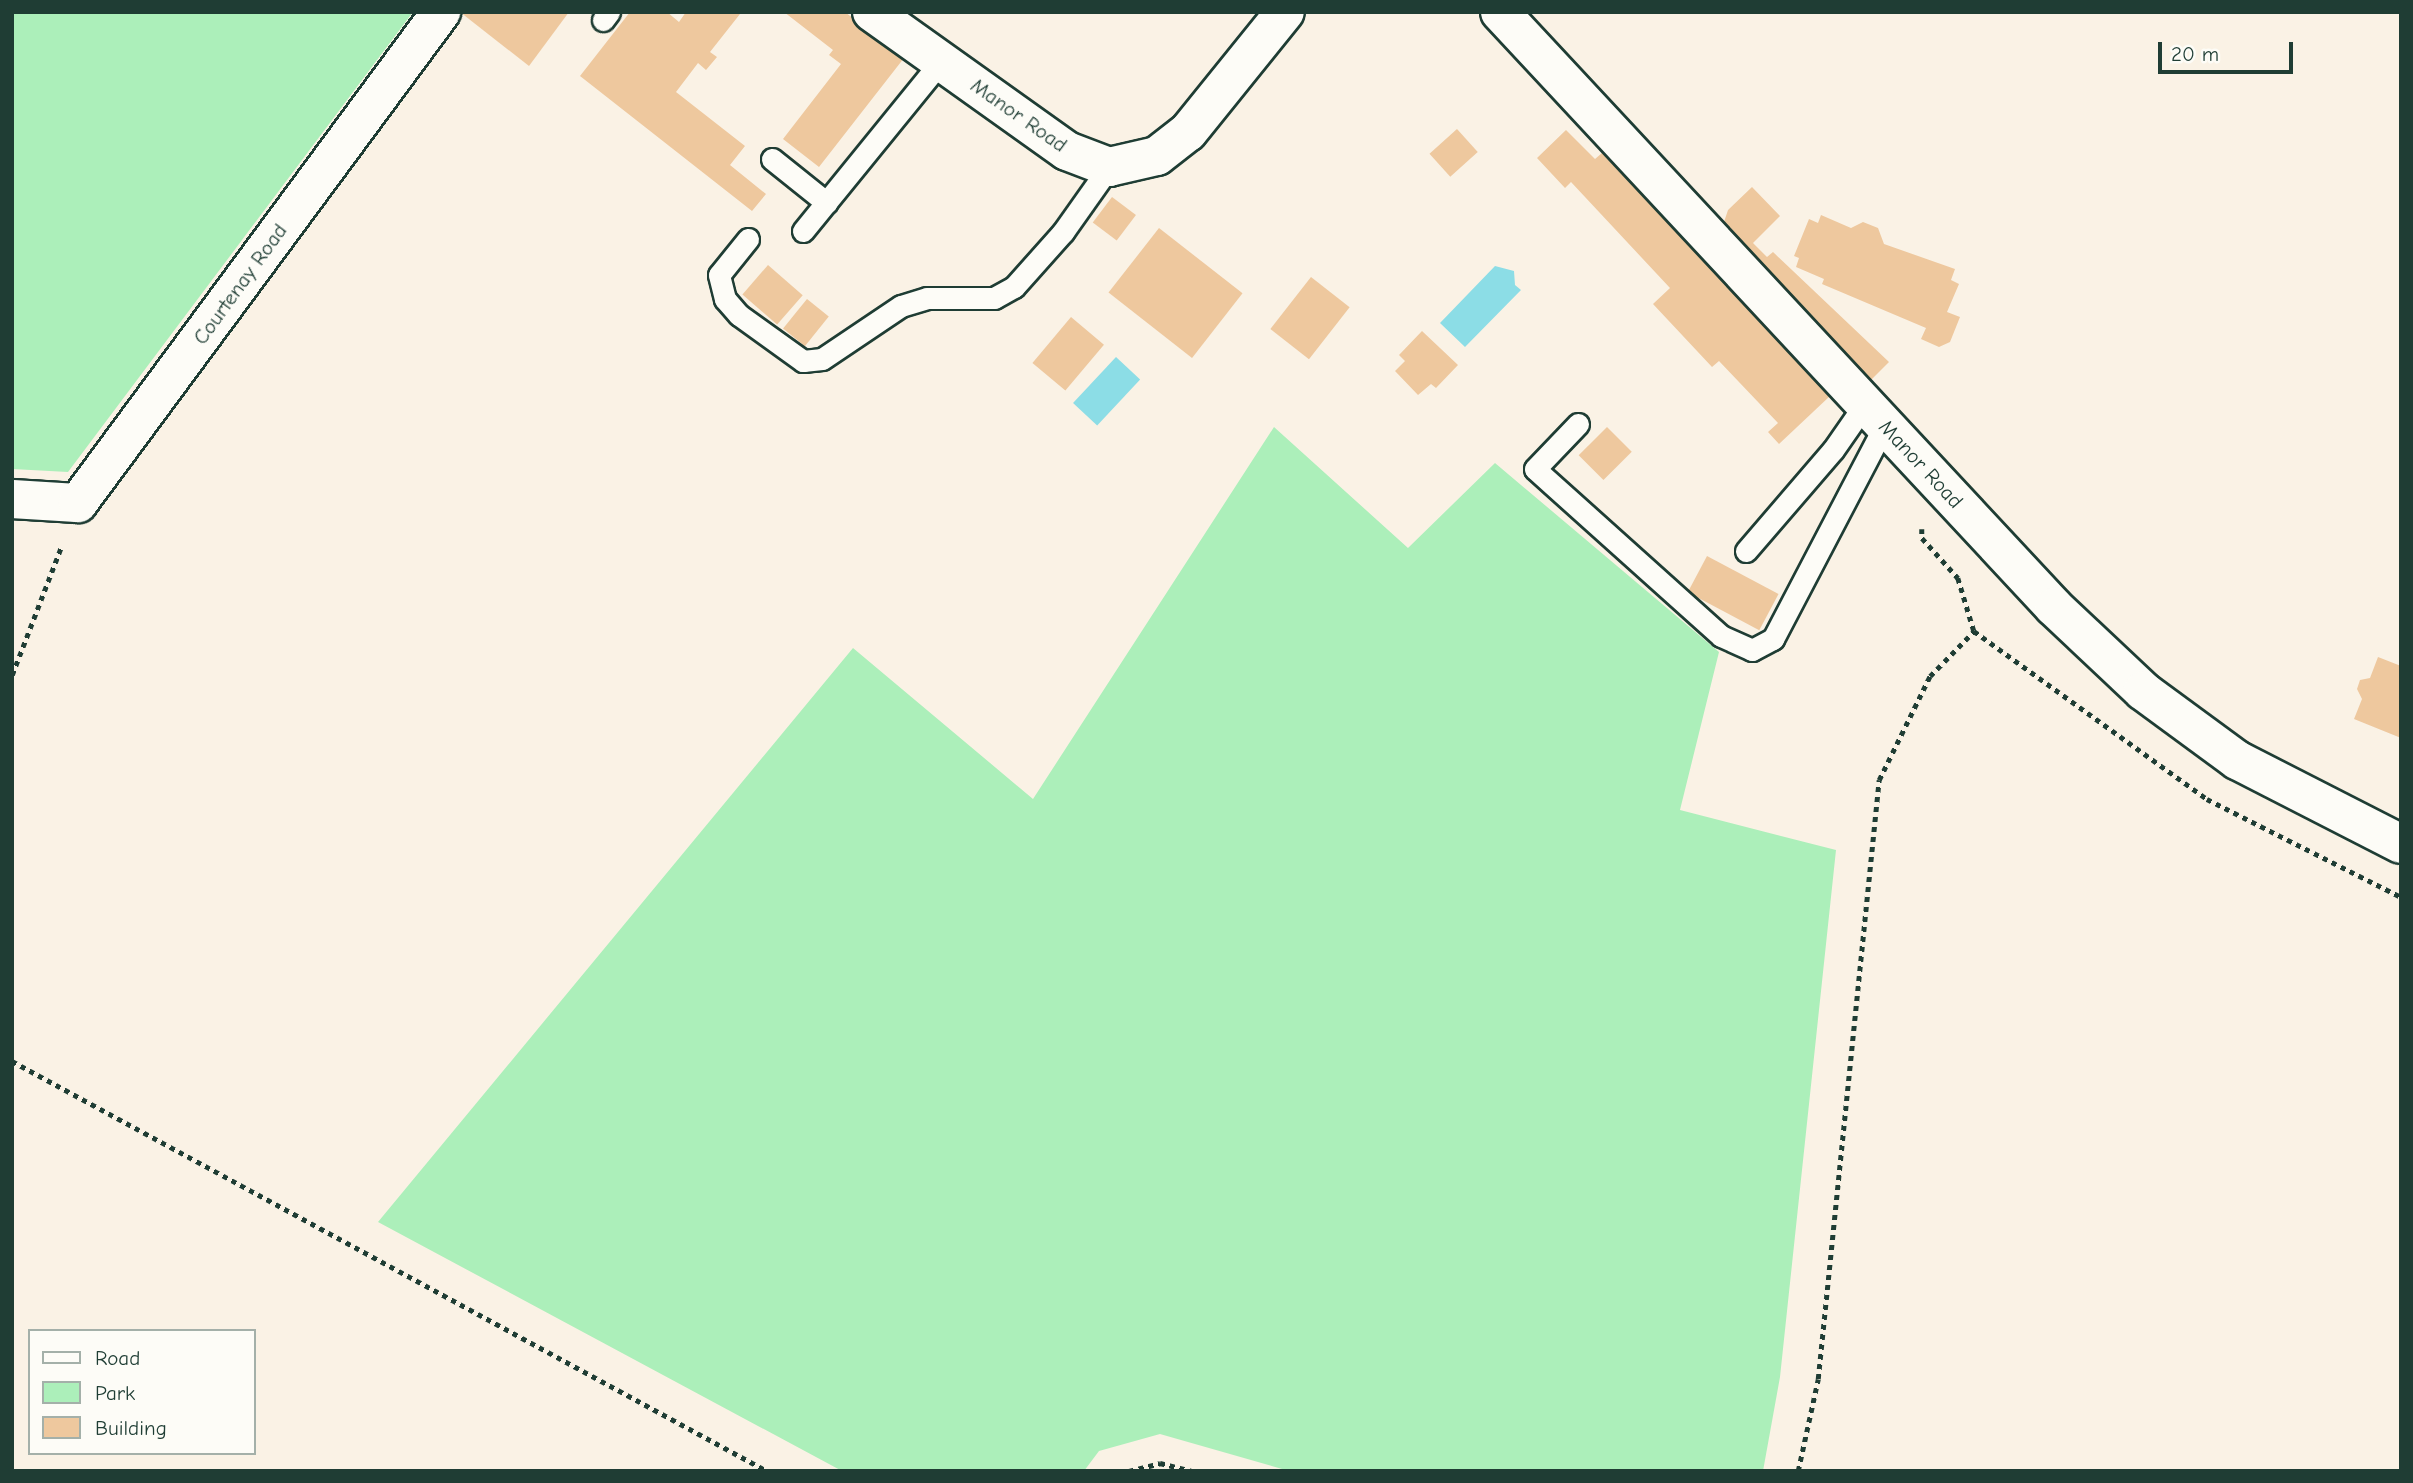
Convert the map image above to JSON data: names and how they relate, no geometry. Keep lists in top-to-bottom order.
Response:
{
  "streets": {
    "street": ["Manor Road", "Courtenay Road"]
  },
  "legend": ["Road", "Park", "Building"],
  "scale_bar": "20 m"
}
